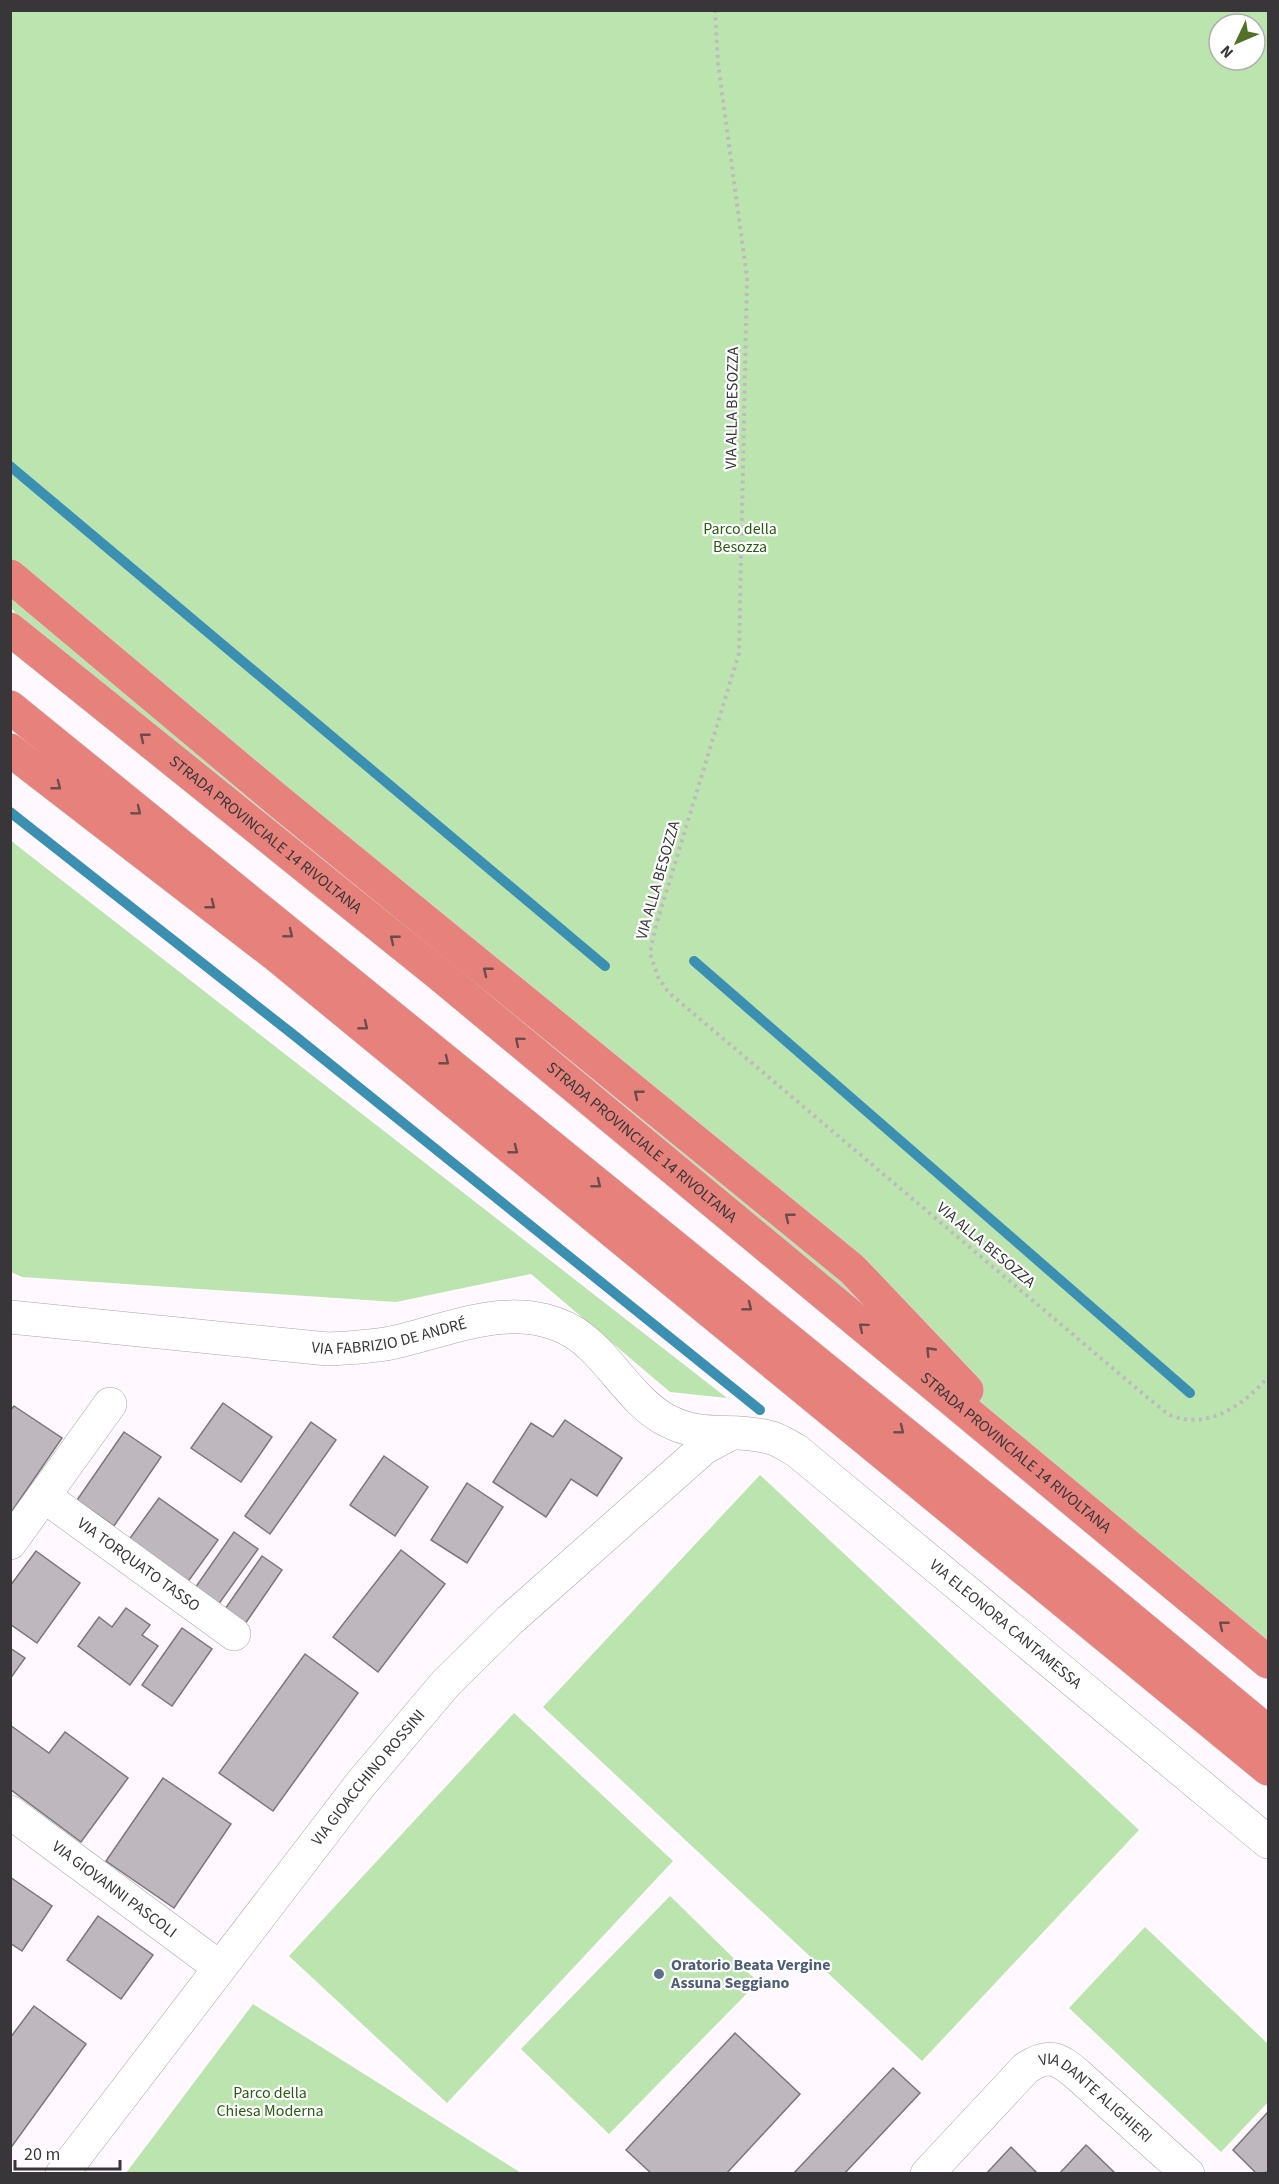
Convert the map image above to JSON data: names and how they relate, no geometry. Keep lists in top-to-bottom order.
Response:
{
  "streets": {
    "highway": ["STRADA PROVINCIALE 14 RIVOLTANA"],
    "street": [
      "VIA FABRIZIO DE ANDRÉ",
      "VIA TORQUATO TASSO",
      "VIA ELEONORA CANTAMESSA",
      "VIA GIOACCHINO ROSSINI",
      "VIA GIOVANNI PASCOLI",
      "VIA DANTE ALIGHIERI"
    ],
    "path": ["VIA ALLA BESOZZA"]
  },
  "crossings": [
    ["VIA FABRIZIO DE ANDRÉ", "VIA ELEONORA CANTAMESSA"],
    ["VIA FABRIZIO DE ANDRÉ", "VIA GIOACCHINO ROSSINI"],
    ["VIA ELEONORA CANTAMESSA", "VIA GIOACCHINO ROSSINI"],
    ["VIA GIOACCHINO ROSSINI", "VIA GIOVANNI PASCOLI"]
  ],
  "parks": ["Parco della Besozza", "Parco della Chiesa Moderna"],
  "places": ["Oratorio Beata Vergine Assuna Seggiano"],
  "scale_bar": "20 m",
  "north": "bottom left"
}
